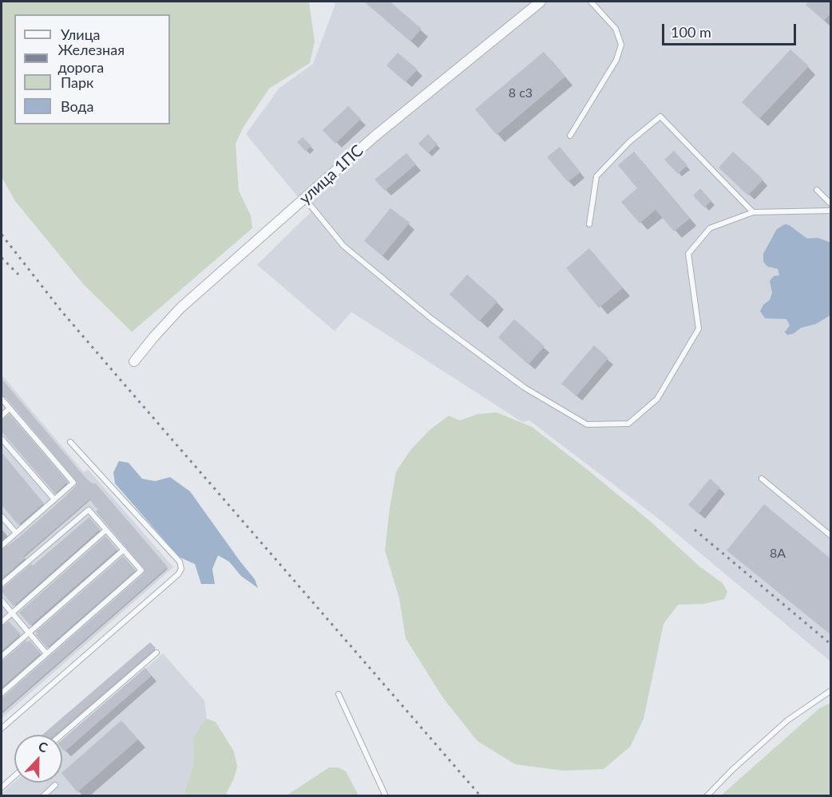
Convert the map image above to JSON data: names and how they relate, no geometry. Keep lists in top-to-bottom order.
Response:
{
  "streets": {
    "street": ["улица 1ПС"]
  },
  "house_numbers": ["8 с3", "8А"],
  "legend": [
    "Улица",
    "Железная дорога",
    "Парк",
    "Вода"
  ],
  "scale_bar": "100 m",
  "north": "top"
}
